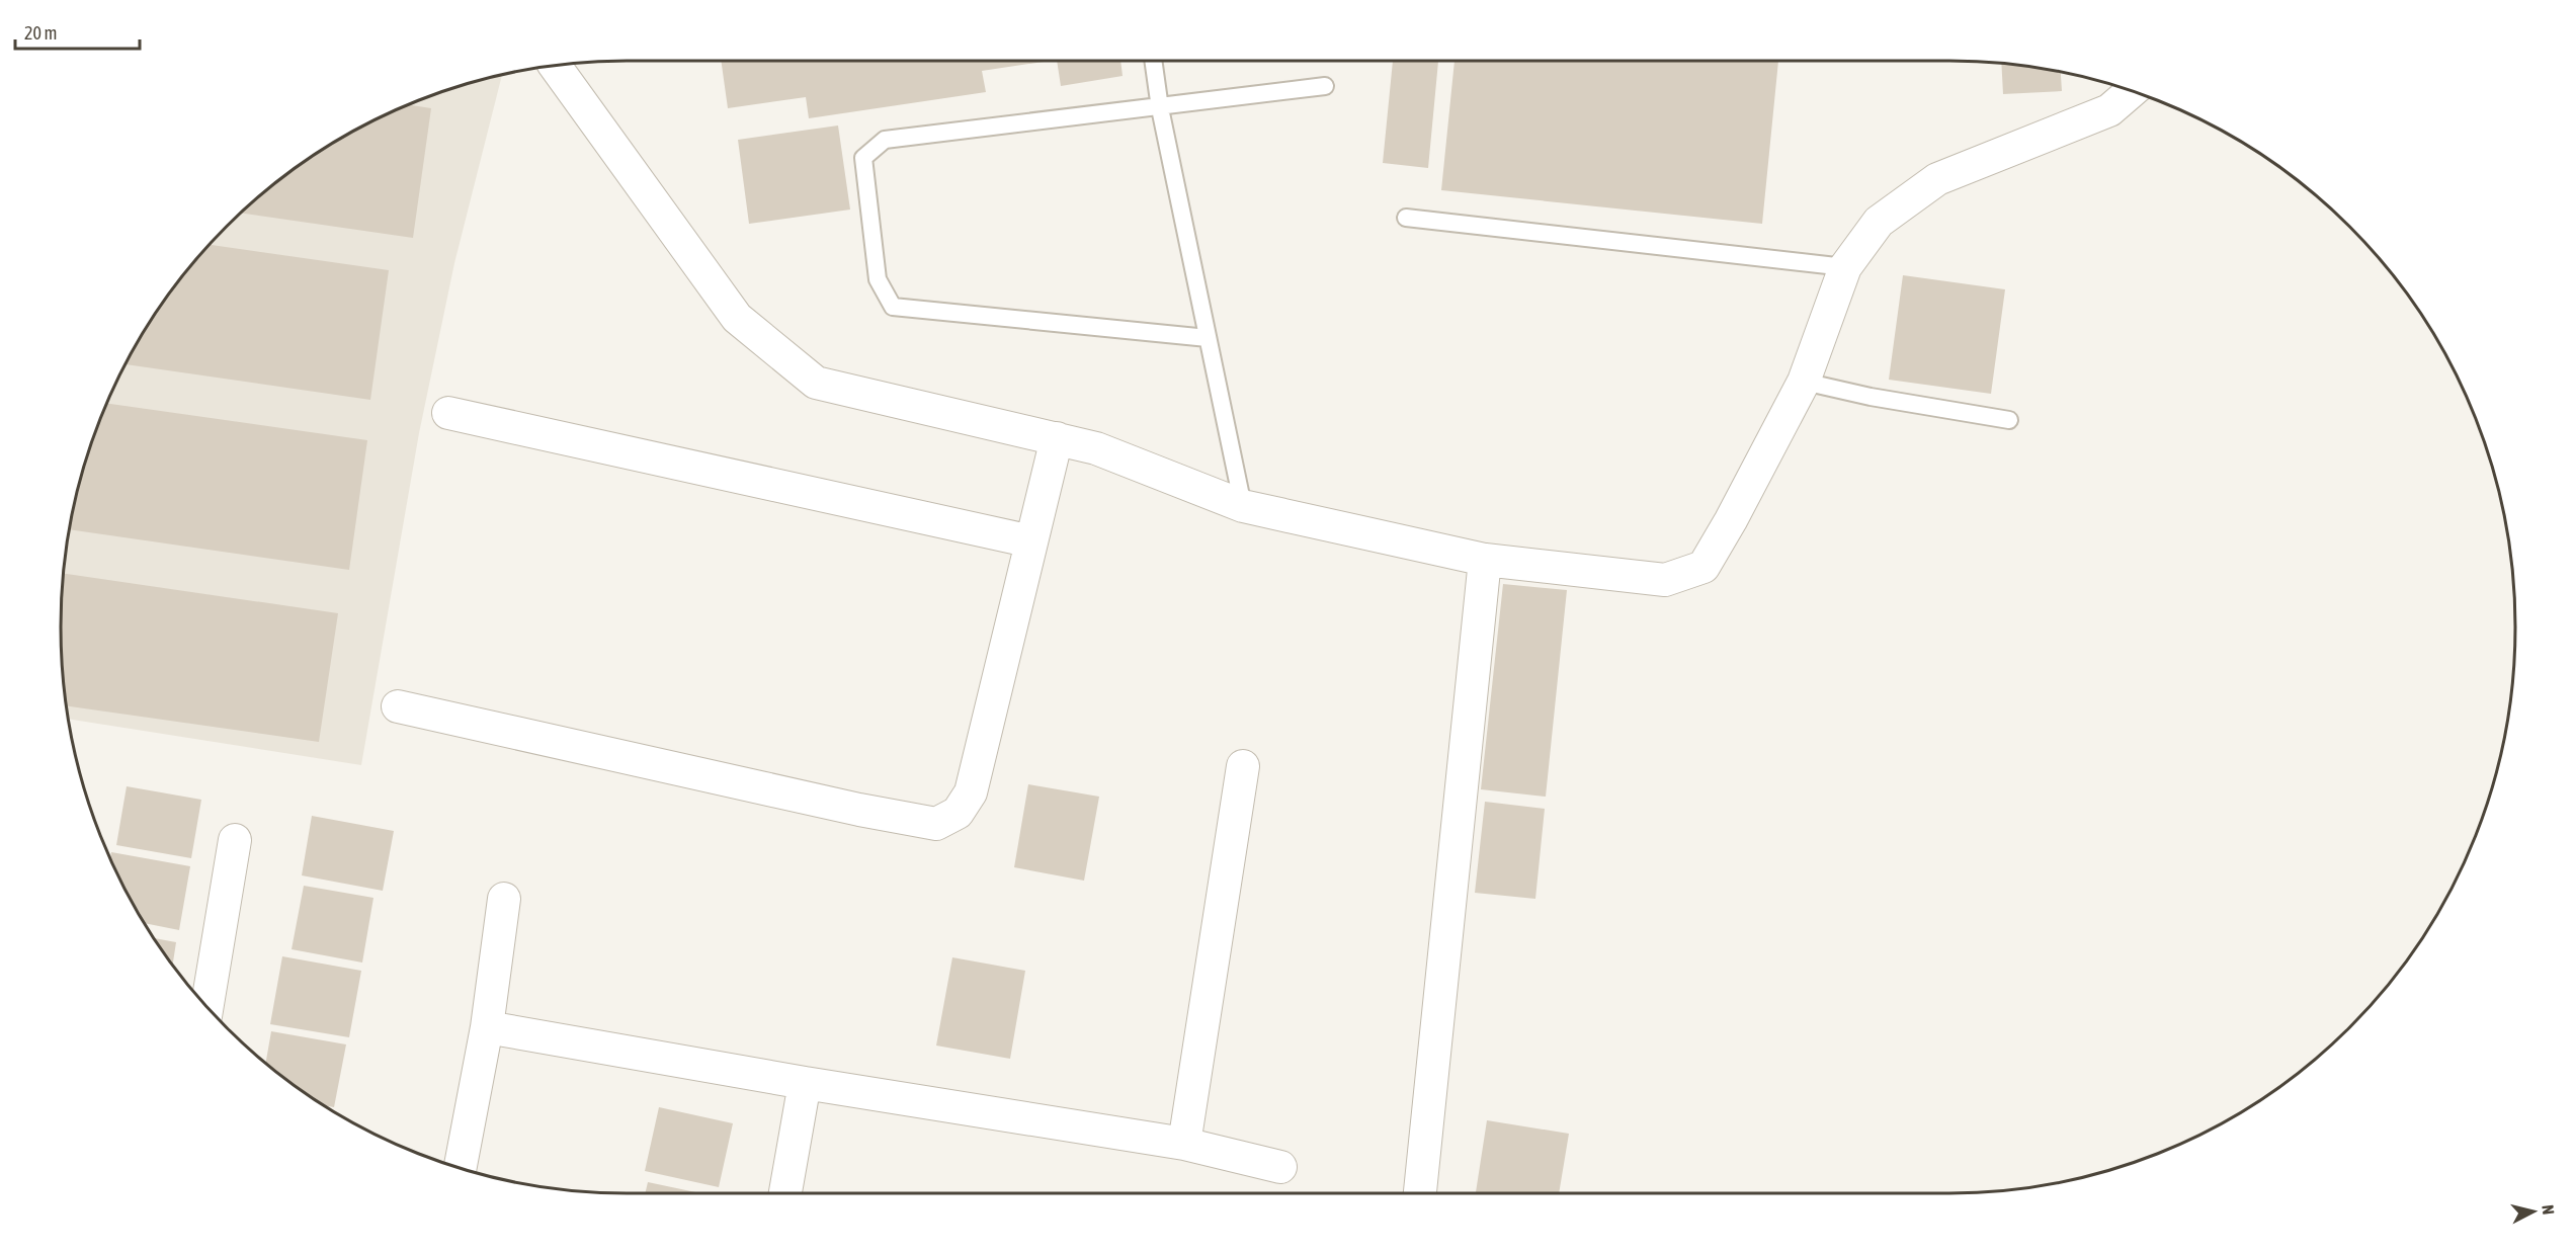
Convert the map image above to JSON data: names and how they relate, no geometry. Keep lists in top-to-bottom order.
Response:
{
  "scale_bar": "20 m",
  "north": "right"
}
